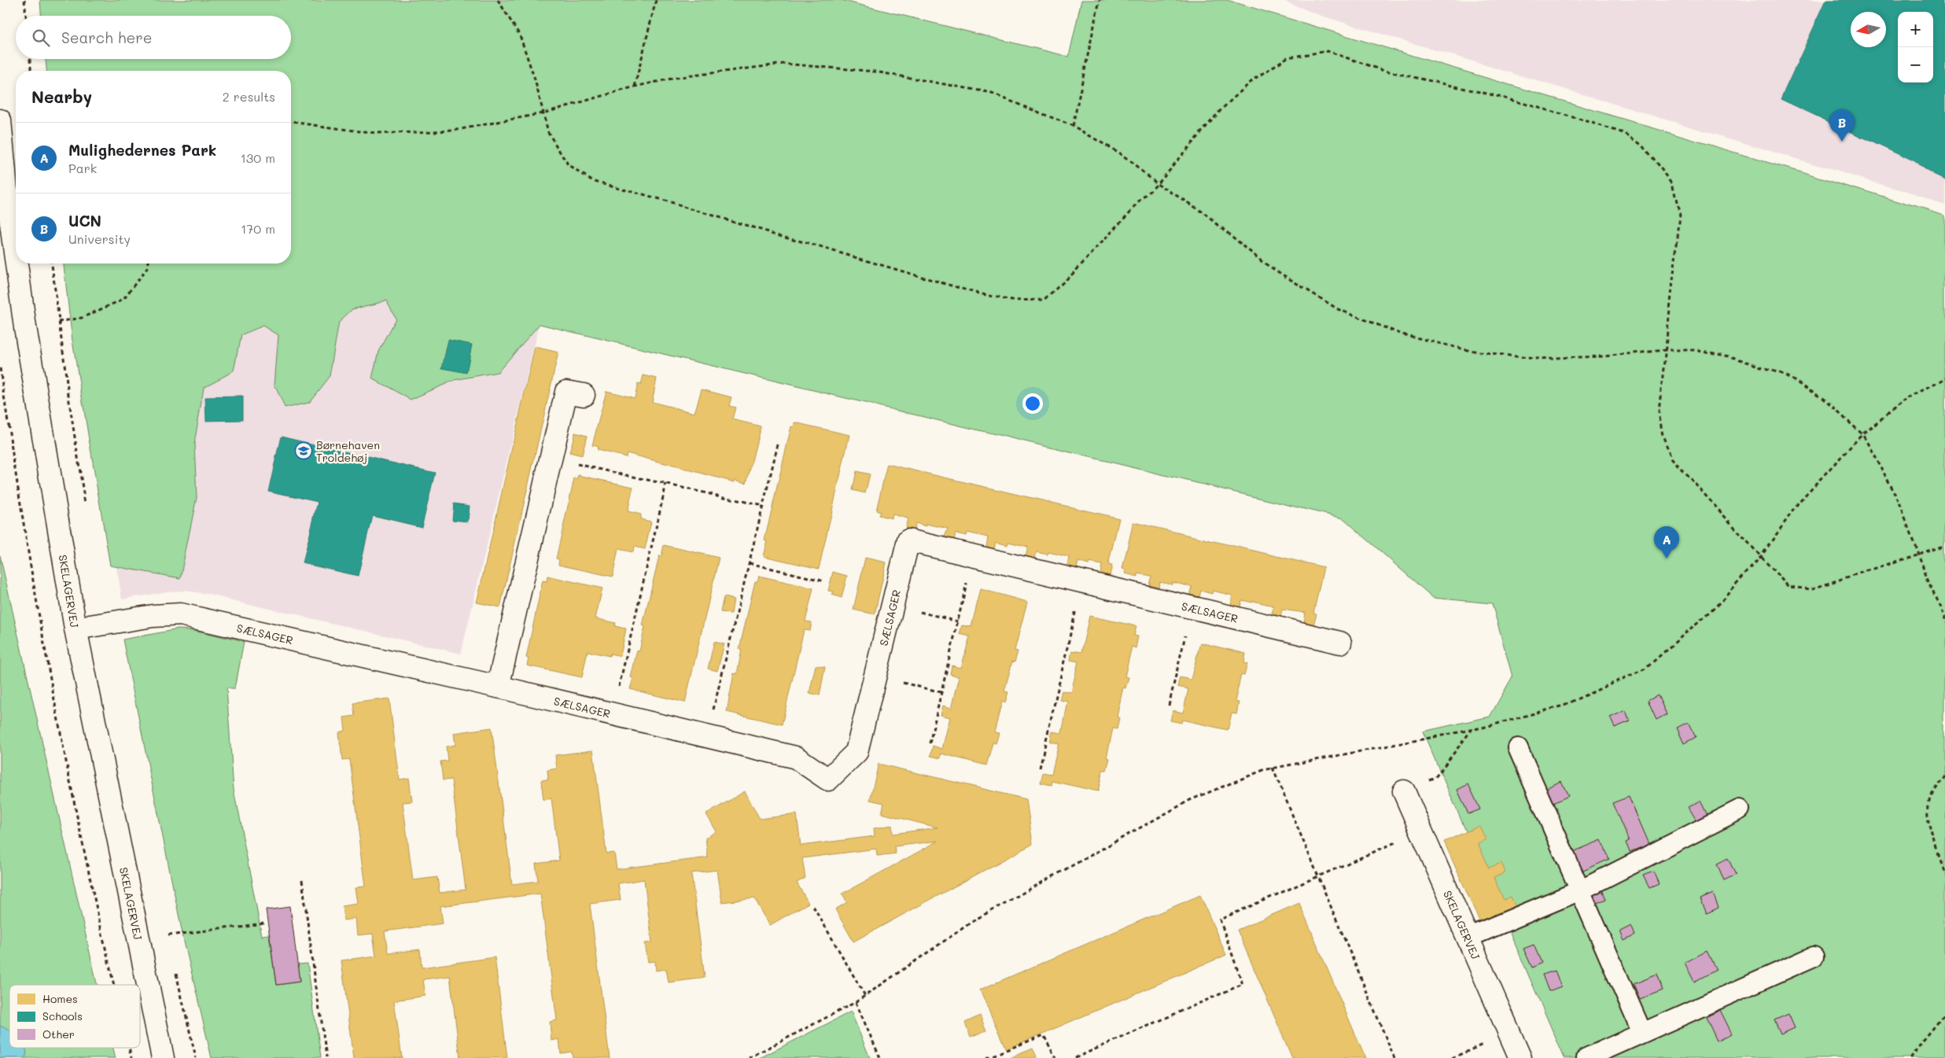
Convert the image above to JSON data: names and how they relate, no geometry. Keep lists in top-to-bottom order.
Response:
{
  "streets": {
    "street": ["SKELAGERVEJ", "SÆLSAGER"]
  },
  "crossings": [
    ["SKELAGERVEJ", "SÆLSAGER"]
  ],
  "places": {
    "school or university": ["Børnehaven Troldehøj"]
  },
  "legend": ["Homes", "Schools", "Other"],
  "north": "left",
  "page": {
    "map_buttons": ["+", "−"],
    "search": "Search here",
    "heading": ["Nearby", "2 results"],
    "pins": ["B", "A"],
    "list": [
      {
        "mark": "A",
        "name": "Mulighedernes Park",
        "note": "Park",
        "value": "130 m"
      },
      {
        "mark": "B",
        "name": "UCN",
        "note": "University",
        "value": "170 m"
      }
    ]
  }
}
